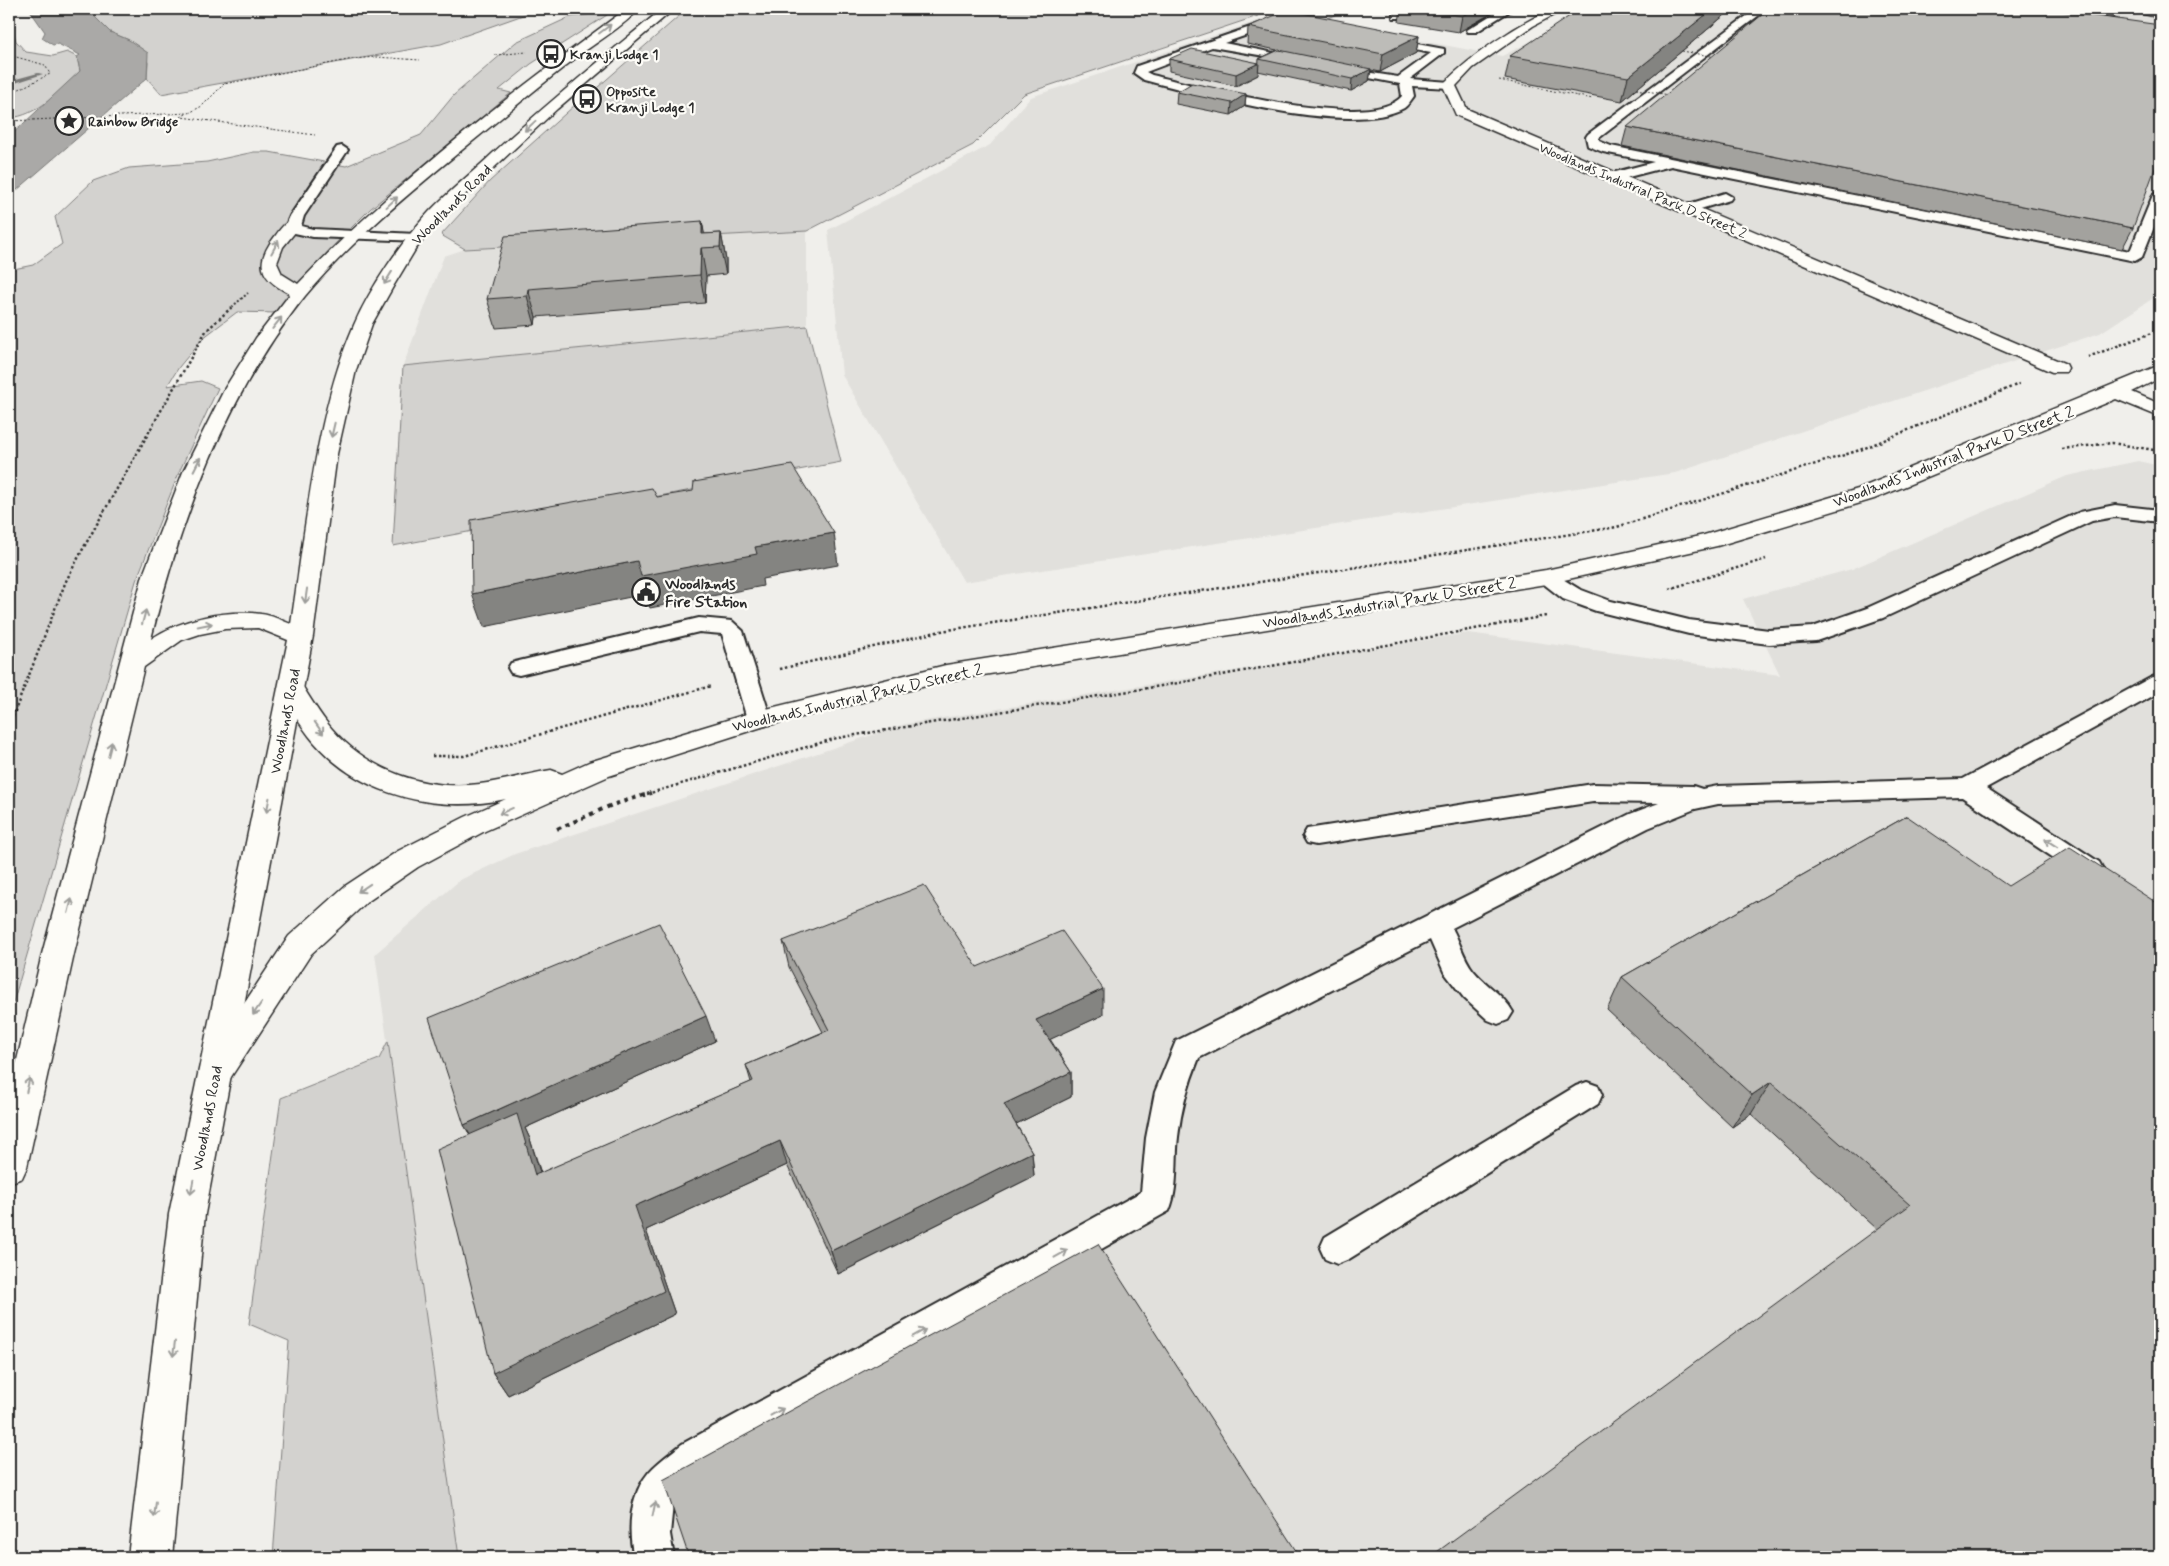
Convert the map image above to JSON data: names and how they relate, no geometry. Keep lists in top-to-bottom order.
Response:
{
  "streets": {
    "main road": ["Woodlands Industrial Park D Street 2", "Woodlands Road"]
  },
  "crossings": [
    ["Woodlands Industrial Park D Street 2", "Woodlands Road"]
  ],
  "places": {
    "bus stop": ["Kranji Lodge 1", "Opposite Kranji Lodge 1"],
    "place": ["Rainbow Bridge"],
    "public building": ["Woodlands Fire Station"]
  }
}
